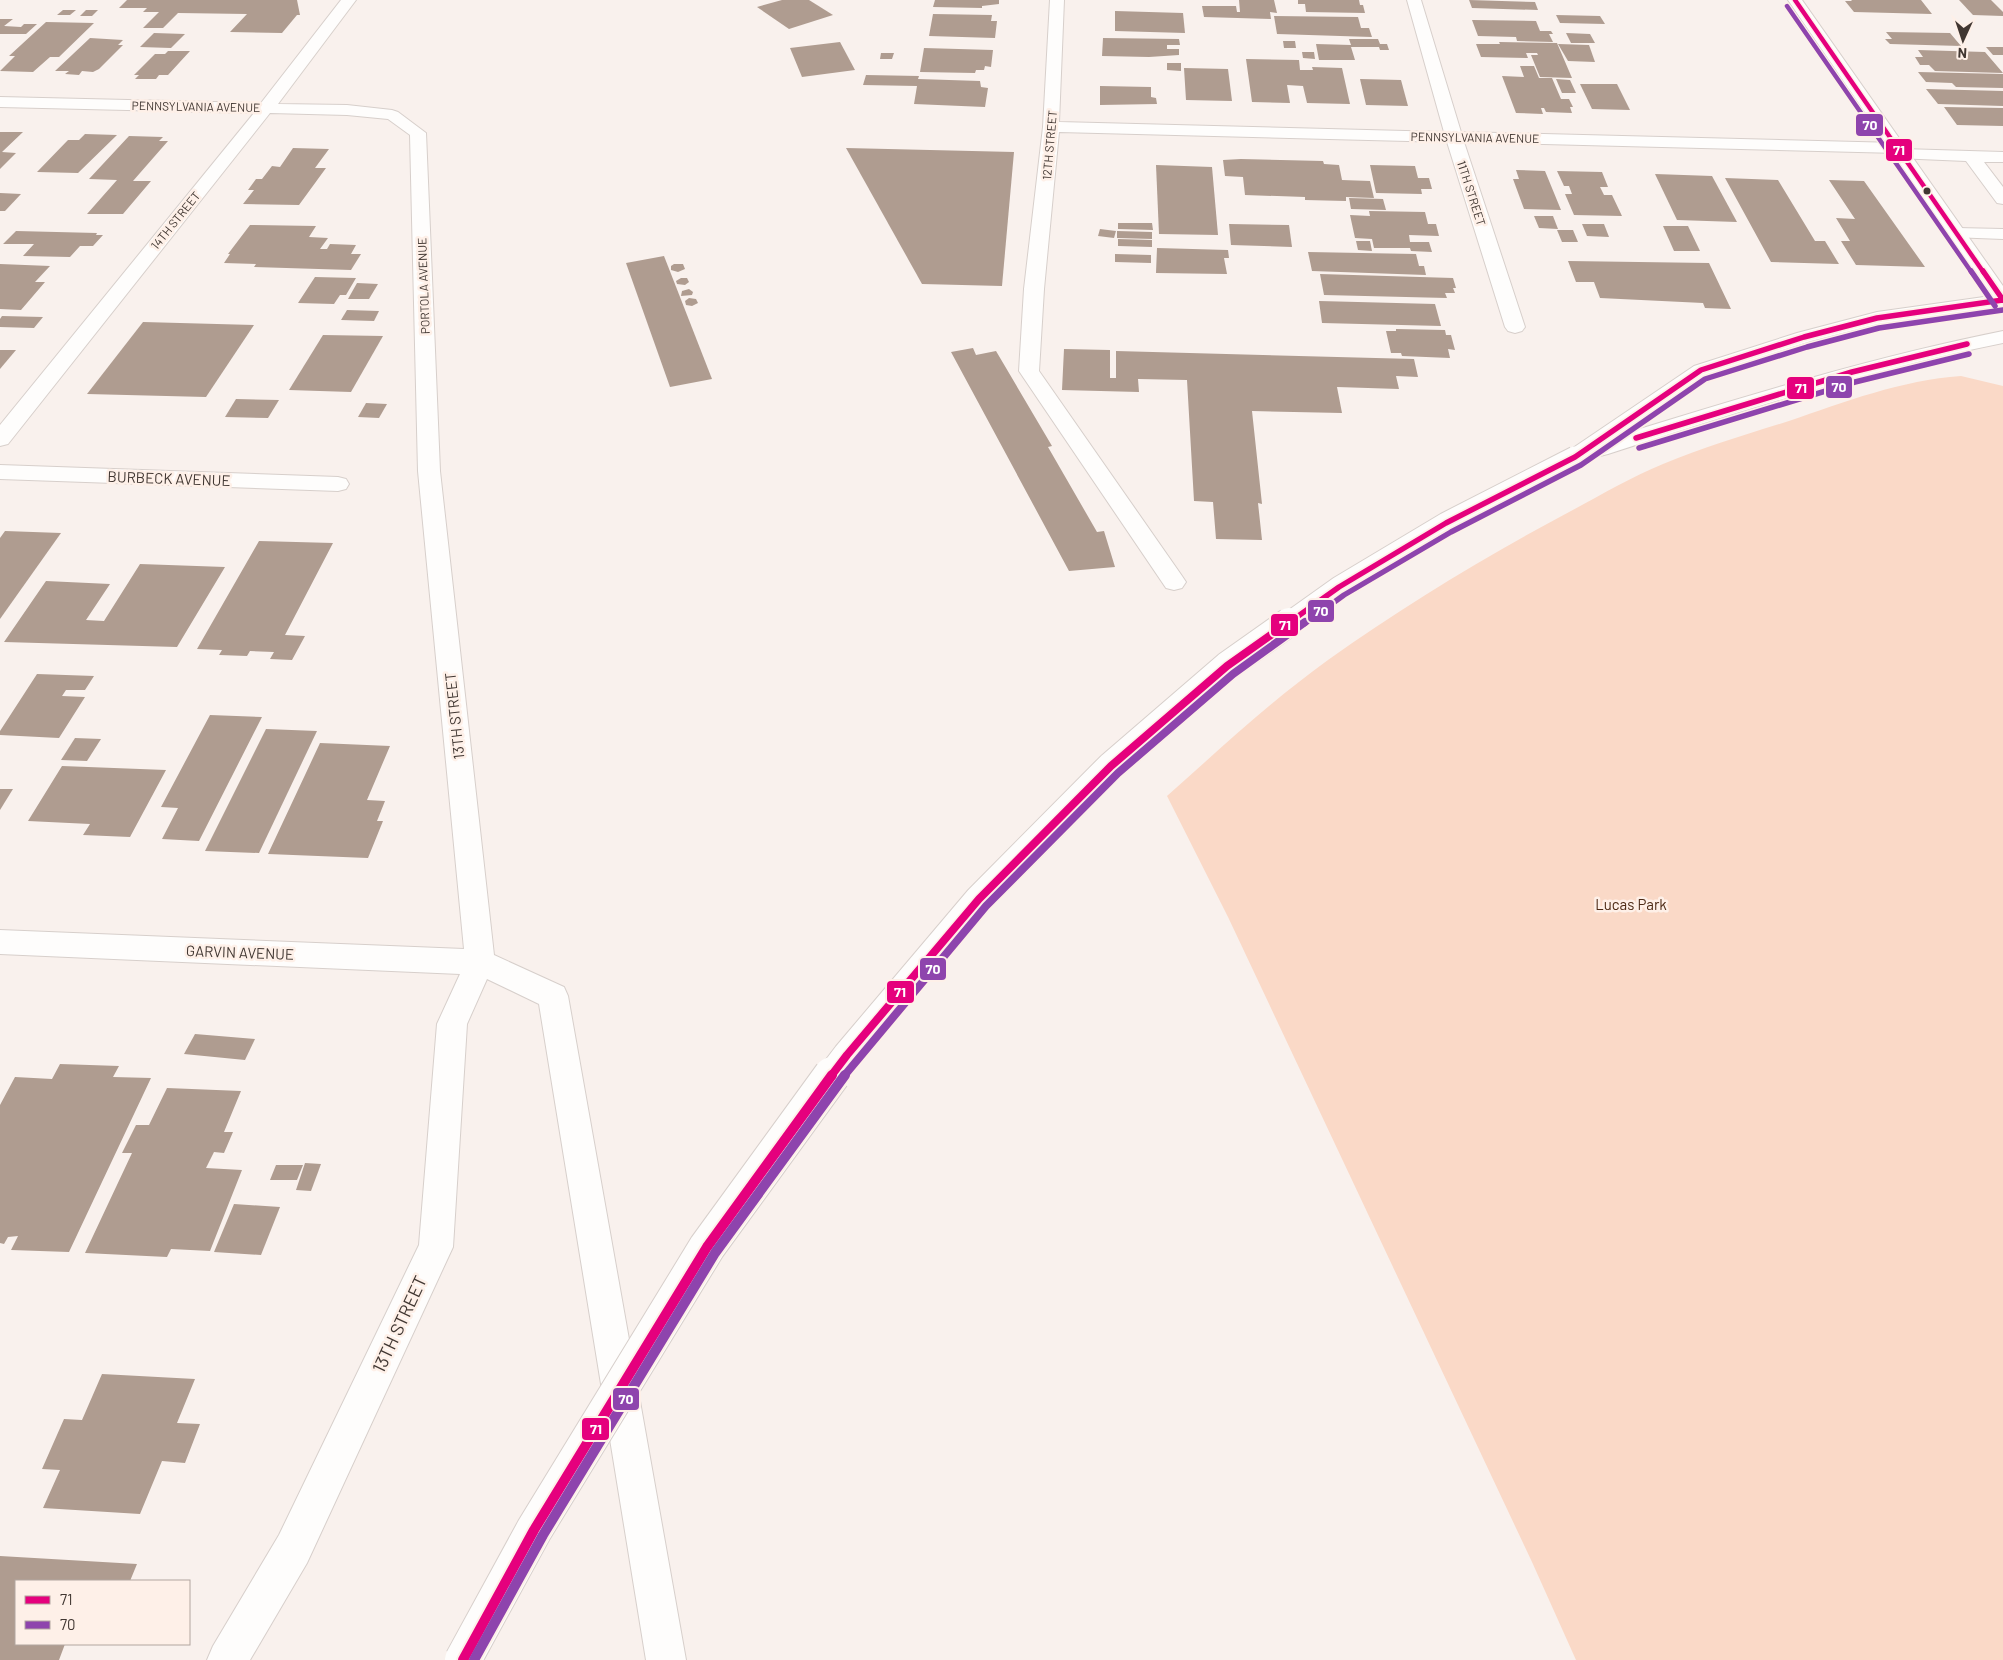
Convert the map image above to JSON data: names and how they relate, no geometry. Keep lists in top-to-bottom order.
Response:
{
  "streets": {
    "street": [
      "PENNSYLVANIA AVENUE",
      "12TH STREET",
      "11TH STREET",
      "14TH STREET",
      "PORTOLA AVENUE",
      "BURBECK AVENUE",
      "13TH STREET",
      "GARVIN AVENUE"
    ]
  },
  "crossings": [
    ["PENNSYLVANIA AVENUE", "12TH STREET"],
    ["PENNSYLVANIA AVENUE", "11TH STREET"],
    ["PENNSYLVANIA AVENUE", "14TH STREET"],
    ["PENNSYLVANIA AVENUE", "PORTOLA AVENUE"],
    ["PORTOLA AVENUE", "13TH STREET"],
    ["13TH STREET", "GARVIN AVENUE"]
  ],
  "parks": ["Lucas Park"],
  "lines": ["transit line 71", "transit line 70"],
  "legend": ["71", "70"],
  "north": "bottom"
}
